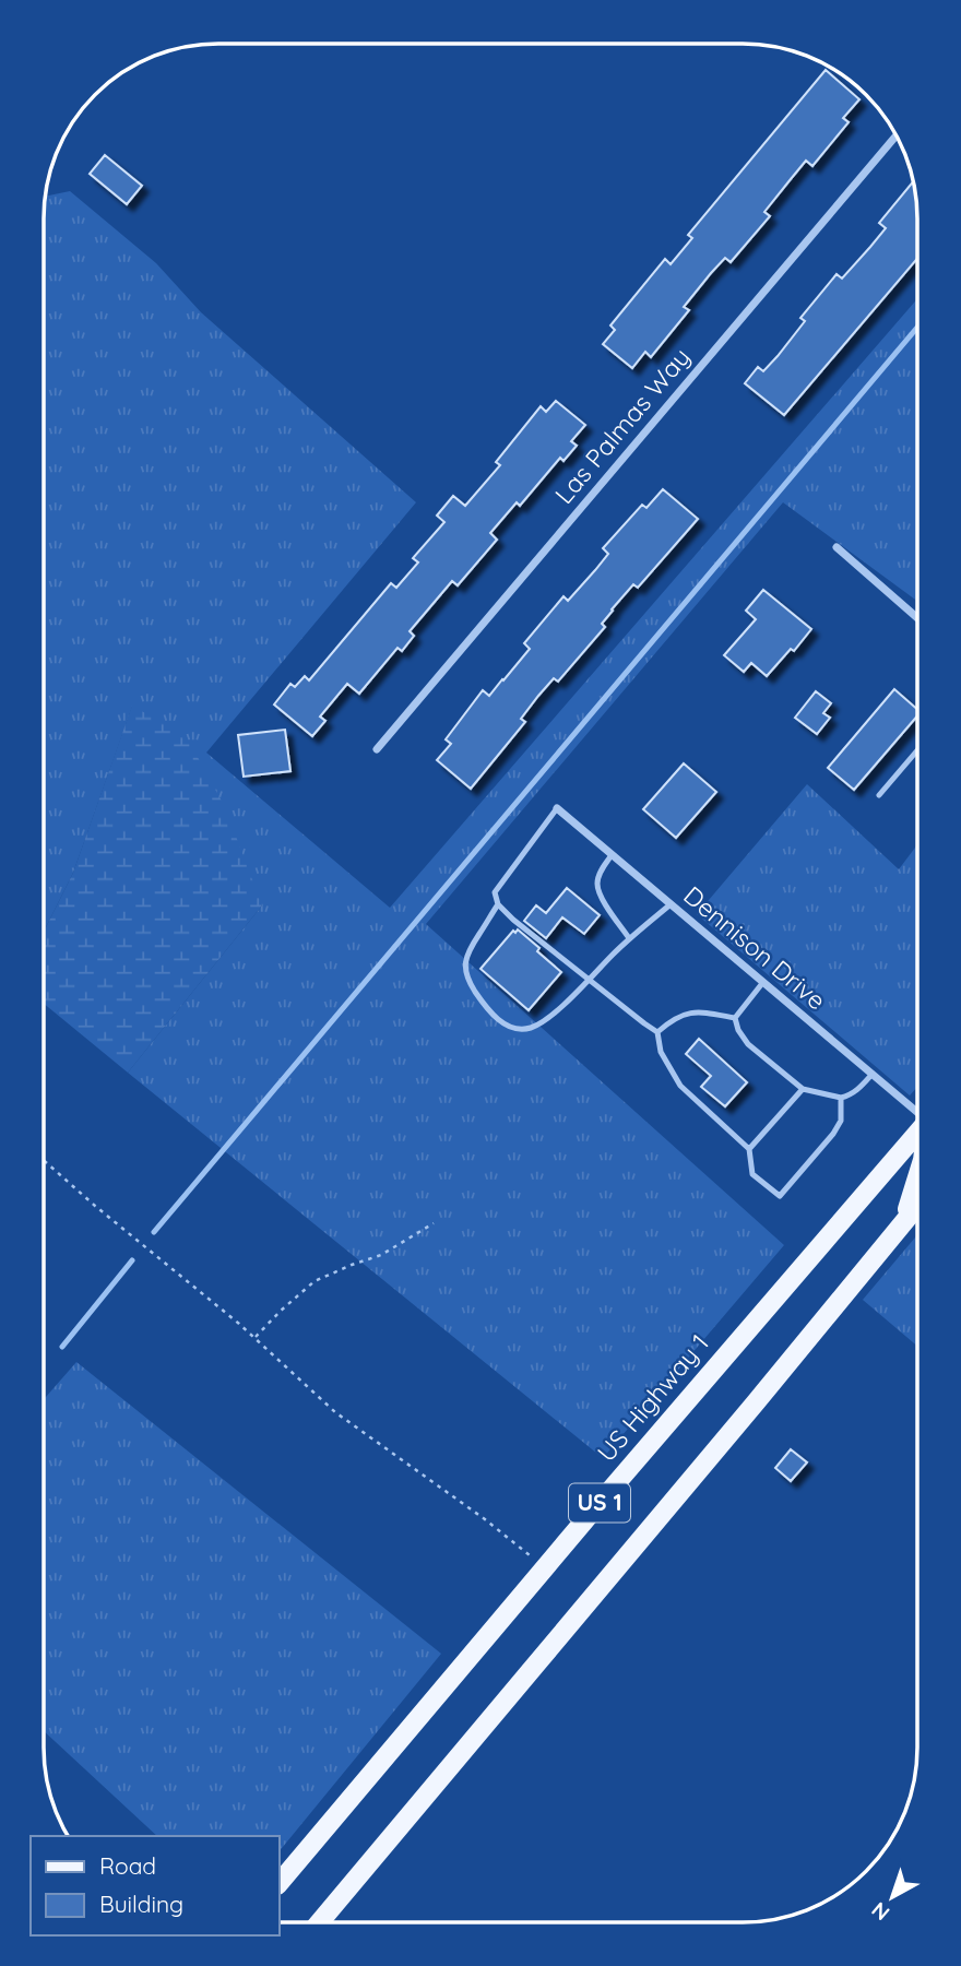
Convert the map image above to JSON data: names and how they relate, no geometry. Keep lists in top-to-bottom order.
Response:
{
  "streets": {
    "main road": ["US Highway 1", "US 1"],
    "street": ["Las Palmas Way", "Dennison Drive"]
  },
  "legend": ["Road", "Building"],
  "north": "bottom left"
}
